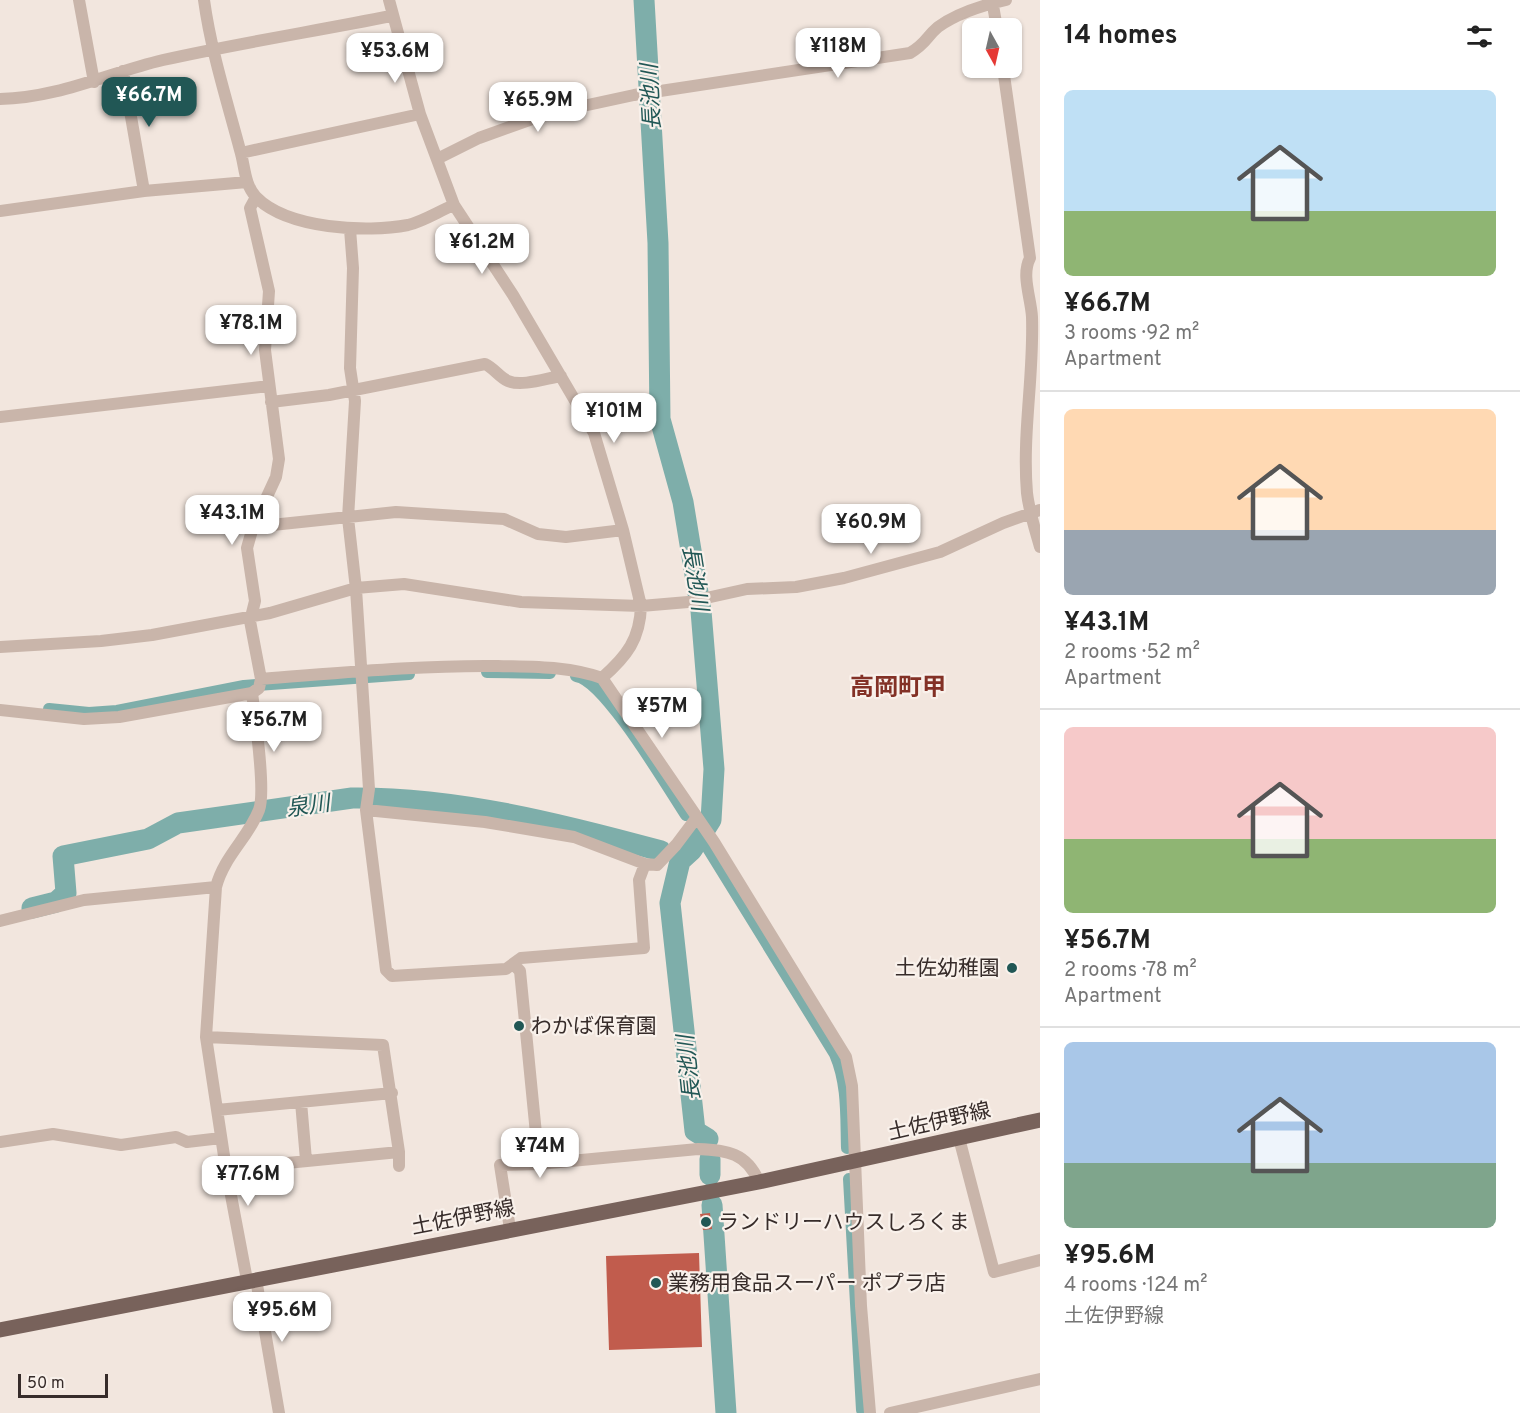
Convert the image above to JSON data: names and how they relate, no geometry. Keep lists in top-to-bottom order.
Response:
{
  "streets": {
    "main road": ["土佐伊野線"]
  },
  "districts": ["高岡町甲"],
  "water": ["長池川", "泉川"],
  "places": [
    "土佐幼稚園",
    "わかば保育園",
    "ランドリーハウスしろくま",
    "業務用食品スーパー ポプラ店"
  ],
  "scale_bar": "50 m",
  "north": "bottom",
  "page": {
    "heading": "14 homes",
    "price": [
      "¥118M",
      "¥53.6M",
      "¥66.7M",
      "¥65.9M",
      "¥61.2M",
      "¥78.1M",
      "¥101M",
      "¥43.1M",
      "¥60.9M",
      "¥57M",
      "¥56.7M",
      "¥74M",
      "¥77.6M",
      "¥95.6M"
    ],
    "list": [
      {
        "name": "¥66.7M",
        "note": "3 rooms · 92 m² · Apartment"
      },
      {
        "name": "¥43.1M",
        "note": "2 rooms · 52 m² · Apartment"
      },
      {
        "name": "¥56.7M",
        "note": "2 rooms · 78 m² · Apartment"
      },
      {
        "name": "¥95.6M",
        "note": "4 rooms · 124 m² · 土佐伊野線"
      }
    ],
    "scale": "50 m"
  }
}
